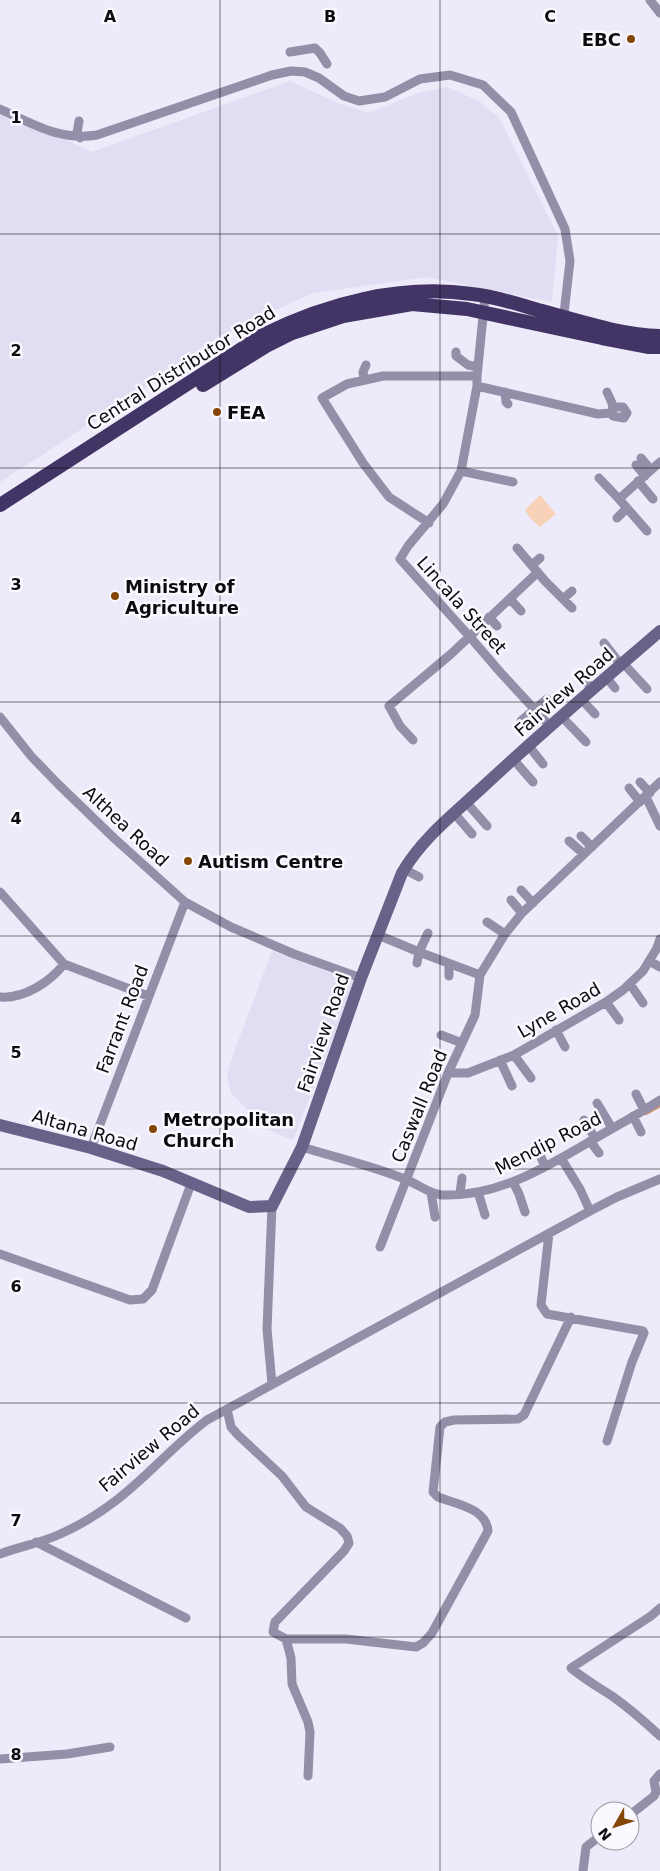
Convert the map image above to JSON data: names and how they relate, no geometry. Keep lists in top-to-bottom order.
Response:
{
  "streets": {
    "highway": ["Central Distributor Road"],
    "main road": ["Fairview Road", "Altana Road"],
    "street": [
      "Lincala Street",
      "Althea Road",
      "Lyne Road",
      "Farrant Road",
      "Caswall Road",
      "Mendip Road"
    ]
  },
  "crossings": [
    ["Central Distributor Road", "Lincala Street"],
    ["Lincala Street", "Fairview Road"],
    ["Fairview Road", "Althea Road"],
    ["Fairview Road", "Altana Road"],
    ["Fairview Road", "Mendip Road"],
    ["Althea Road", "Farrant Road"],
    ["Lyne Road", "Caswall Road"],
    ["Farrant Road", "Altana Road"],
    ["Caswall Road", "Mendip Road"]
  ],
  "places": [
    "EBC",
    "FEA",
    "Ministry of Agriculture",
    "Autism Centre",
    "Metropolitan Church"
  ],
  "north": "bottom left",
  "grid": {
    "columns": ["A", "B", "C"],
    "rows": [
      "1",
      "2",
      "3",
      "4",
      "5",
      "6",
      "7",
      "8"
    ]
  }
}
